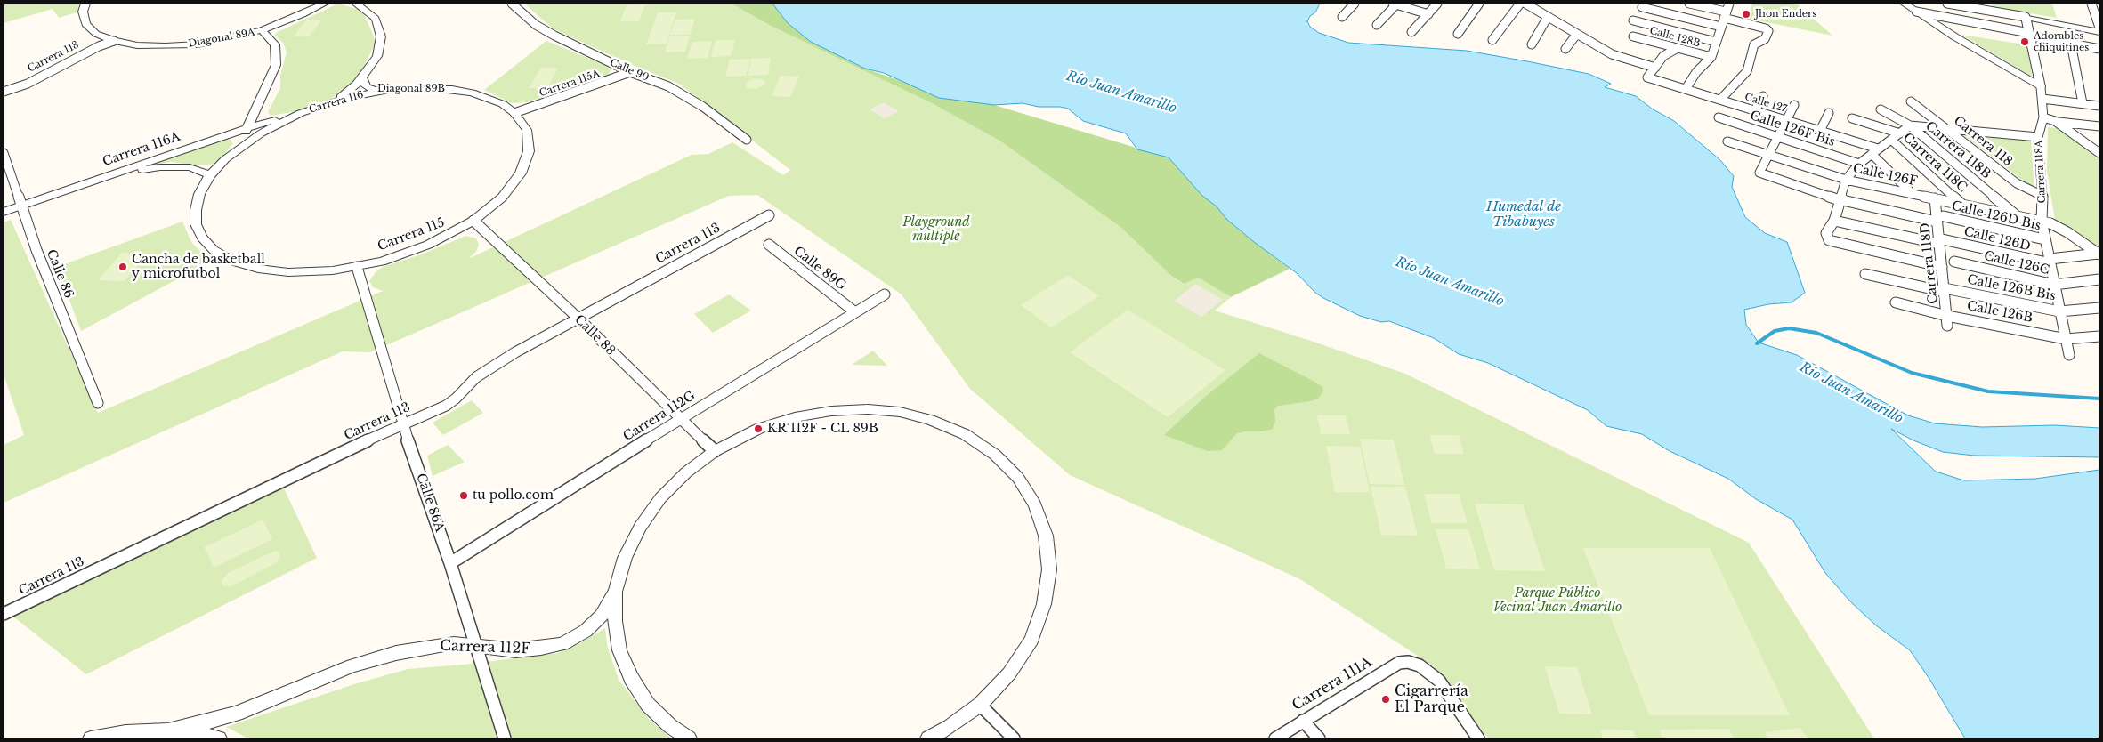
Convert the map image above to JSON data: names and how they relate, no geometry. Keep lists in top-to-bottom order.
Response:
{
  "streets": {
    "street": [
      "Calle 128B",
      "Diagonal 89A",
      "Carrera 118",
      "Calle 90",
      "Carrera 115A",
      "Diagonal 89B",
      "Carrera 116",
      "Calle 127",
      "Calle 126F Bis",
      "Carrera 116A",
      "Carrera 118B",
      "Carrera 118C",
      "Carrera 118A",
      "Calle 126F",
      "Calle 126D Bis",
      "Carrera 115",
      "Calle 126D",
      "Carrera 113",
      "Carrera 118D",
      "Calle 126C",
      "Calle 89G",
      "Calle 86",
      "Calle 126B Bis",
      "Calle 126B",
      "Calle 88",
      "Carrera 112G",
      "Calle 86A",
      "Carrera 112F",
      "Carrera 111A"
    ]
  },
  "crossings": [
    ["Diagonal 89A", "Carrera 118"],
    ["Diagonal 89A", "Carrera 116"],
    ["Diagonal 89A", "Carrera 116A"],
    ["Diagonal 89A", "Carrera 115"],
    ["Diagonal 89A", "Calle 86A"],
    ["Carrera 118", "Carrera 118A"],
    ["Calle 90", "Carrera 115A"],
    ["Carrera 115A", "Diagonal 89B"],
    ["Diagonal 89B", "Carrera 116"],
    ["Diagonal 89B", "Carrera 115"],
    ["Diagonal 89B", "Calle 88"],
    ["Carrera 116", "Carrera 116A"],
    ["Carrera 116A", "Calle 86"],
    ["Carrera 118B", "Calle 126F"],
    ["Carrera 118C", "Calle 126F"],
    ["Carrera 118A", "Calle 126F"],
    ["Carrera 118A", "Calle 126D Bis"],
    ["Carrera 118A", "Calle 126D"],
    ["Carrera 118A", "Calle 126C"],
    ["Carrera 118A", "Calle 126B Bis"],
    ["Carrera 118A", "Calle 126B"],
    ["Calle 126F", "Calle 126D Bis"],
    ["Calle 126F", "Carrera 118D"],
    ["Calle 126D Bis", "Carrera 118D"],
    ["Carrera 115", "Calle 88"],
    ["Carrera 115", "Calle 86A"],
    ["Calle 126D", "Carrera 118D"],
    ["Carrera 113", "Calle 88"],
    ["Carrera 113", "Calle 86A"],
    ["Carrera 118D", "Calle 126B Bis"],
    ["Carrera 118D", "Calle 126B"],
    ["Calle 89G", "Carrera 112G"],
    ["Calle 88", "Carrera 112G"],
    ["Calle 88", "Carrera 112F"],
    ["Carrera 112G", "Calle 86A"],
    ["Calle 86A", "Carrera 112F"]
  ],
  "water": ["Río Juan Amarillo", "Humedal de Tibabuyes"],
  "parks": ["Playground multiple", "Parque Público Vecinal Juan Amarillo"],
  "places": [
    "Jhon Enders",
    "Adorables chiquitines",
    "Cancha de basketball y microfutbol",
    "KR 112F - CL 89B",
    "tu pollo.com",
    "Cigarrería El Parque"
  ]
}
